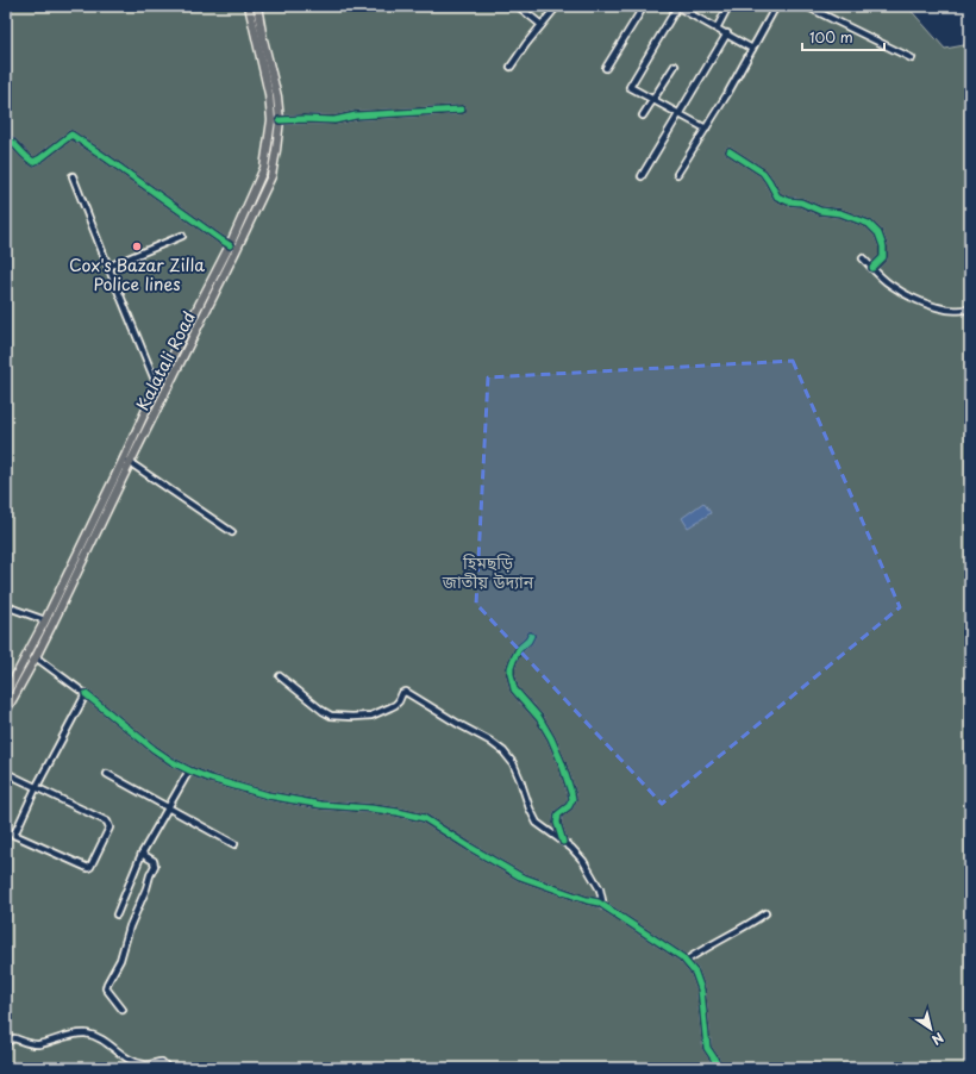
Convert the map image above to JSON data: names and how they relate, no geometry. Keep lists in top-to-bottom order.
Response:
{
  "streets": {
    "highway": ["Kalatali Road"]
  },
  "parks": ["হিমছড়ি জাতীয় উদ্যান"],
  "places": ["Cox's Bazar Zilla Police lines"],
  "scale_bar": "100 m",
  "north": "bottom right"
}
